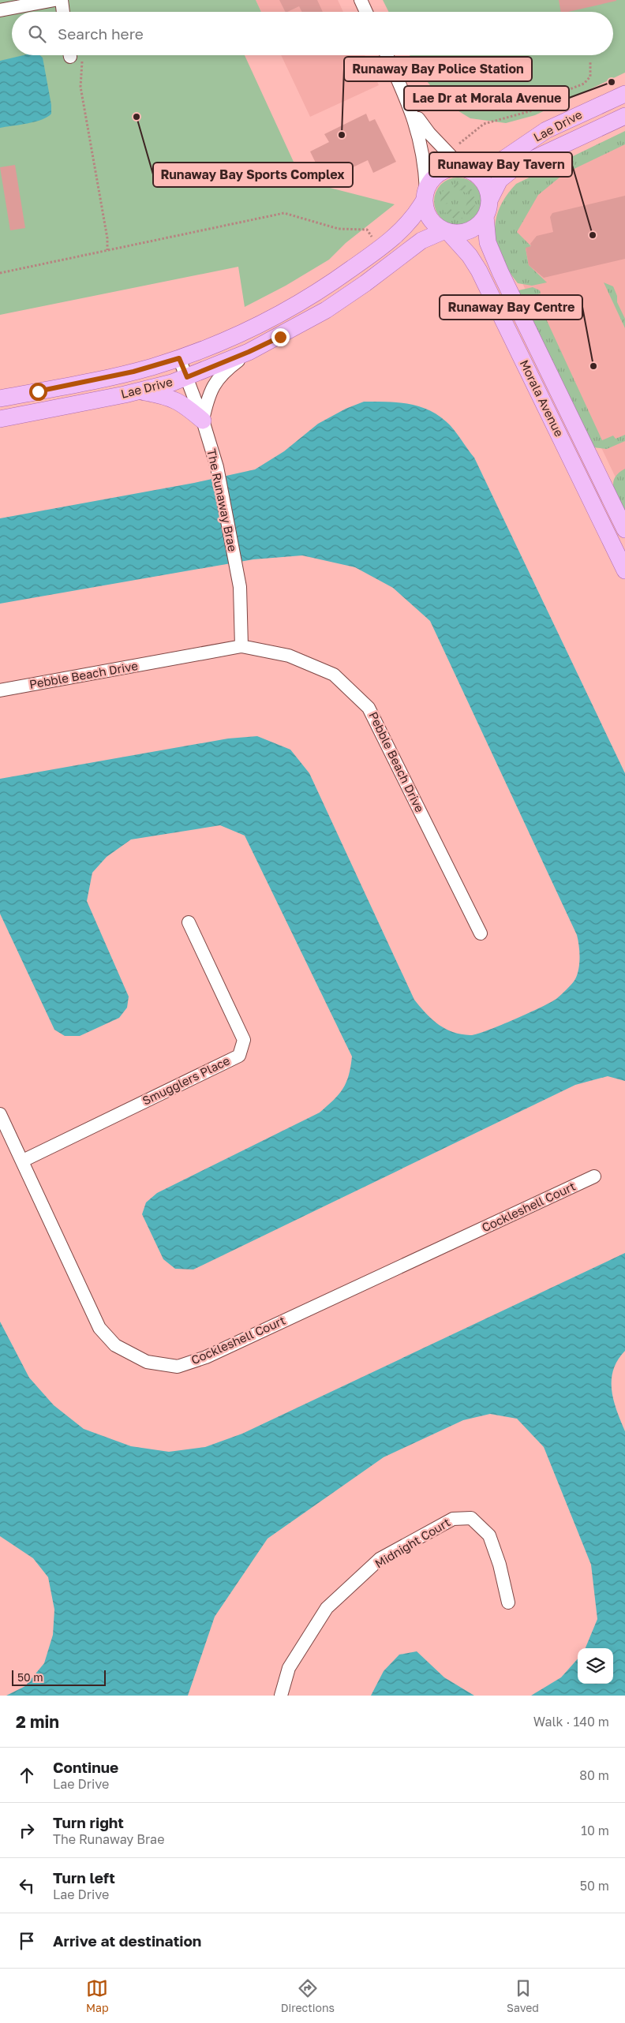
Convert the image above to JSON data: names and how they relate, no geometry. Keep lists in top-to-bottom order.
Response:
{
  "streets": {
    "main road": ["Lae Drive", "Morala Avenue"],
    "street": [
      "The Runaway Brae",
      "Pebble Beach Drive",
      "Smugglers Place",
      "Cockleshell Court",
      "Midnight Court"
    ]
  },
  "crossings": [
    ["Lae Drive", "Morala Avenue"],
    ["Lae Drive", "The Runaway Brae"],
    ["The Runaway Brae", "Pebble Beach Drive"],
    ["Smugglers Place", "Cockleshell Court"]
  ],
  "places": [
    "Lae Dr at Morala Avenue",
    "Runaway Bay Sports Complex",
    "Runaway Bay Police Station",
    "Runaway Bay Tavern",
    "Runaway Bay Centre"
  ],
  "scale_bar": "50 m",
  "page": {
    "search": "Search here",
    "scale": "50 m",
    "heading": ["2 min", "Walk · 140 m"],
    "list": [
      ["Continue", "Lae Drive", "80 m"],
      ["Turn right", "The Runaway Brae", "10 m"],
      ["Turn left", "Lae Drive", "50 m"],
      "Arrive at destination"
    ],
    "nav": ["Map", "Directions", "Saved"]
  }
}
